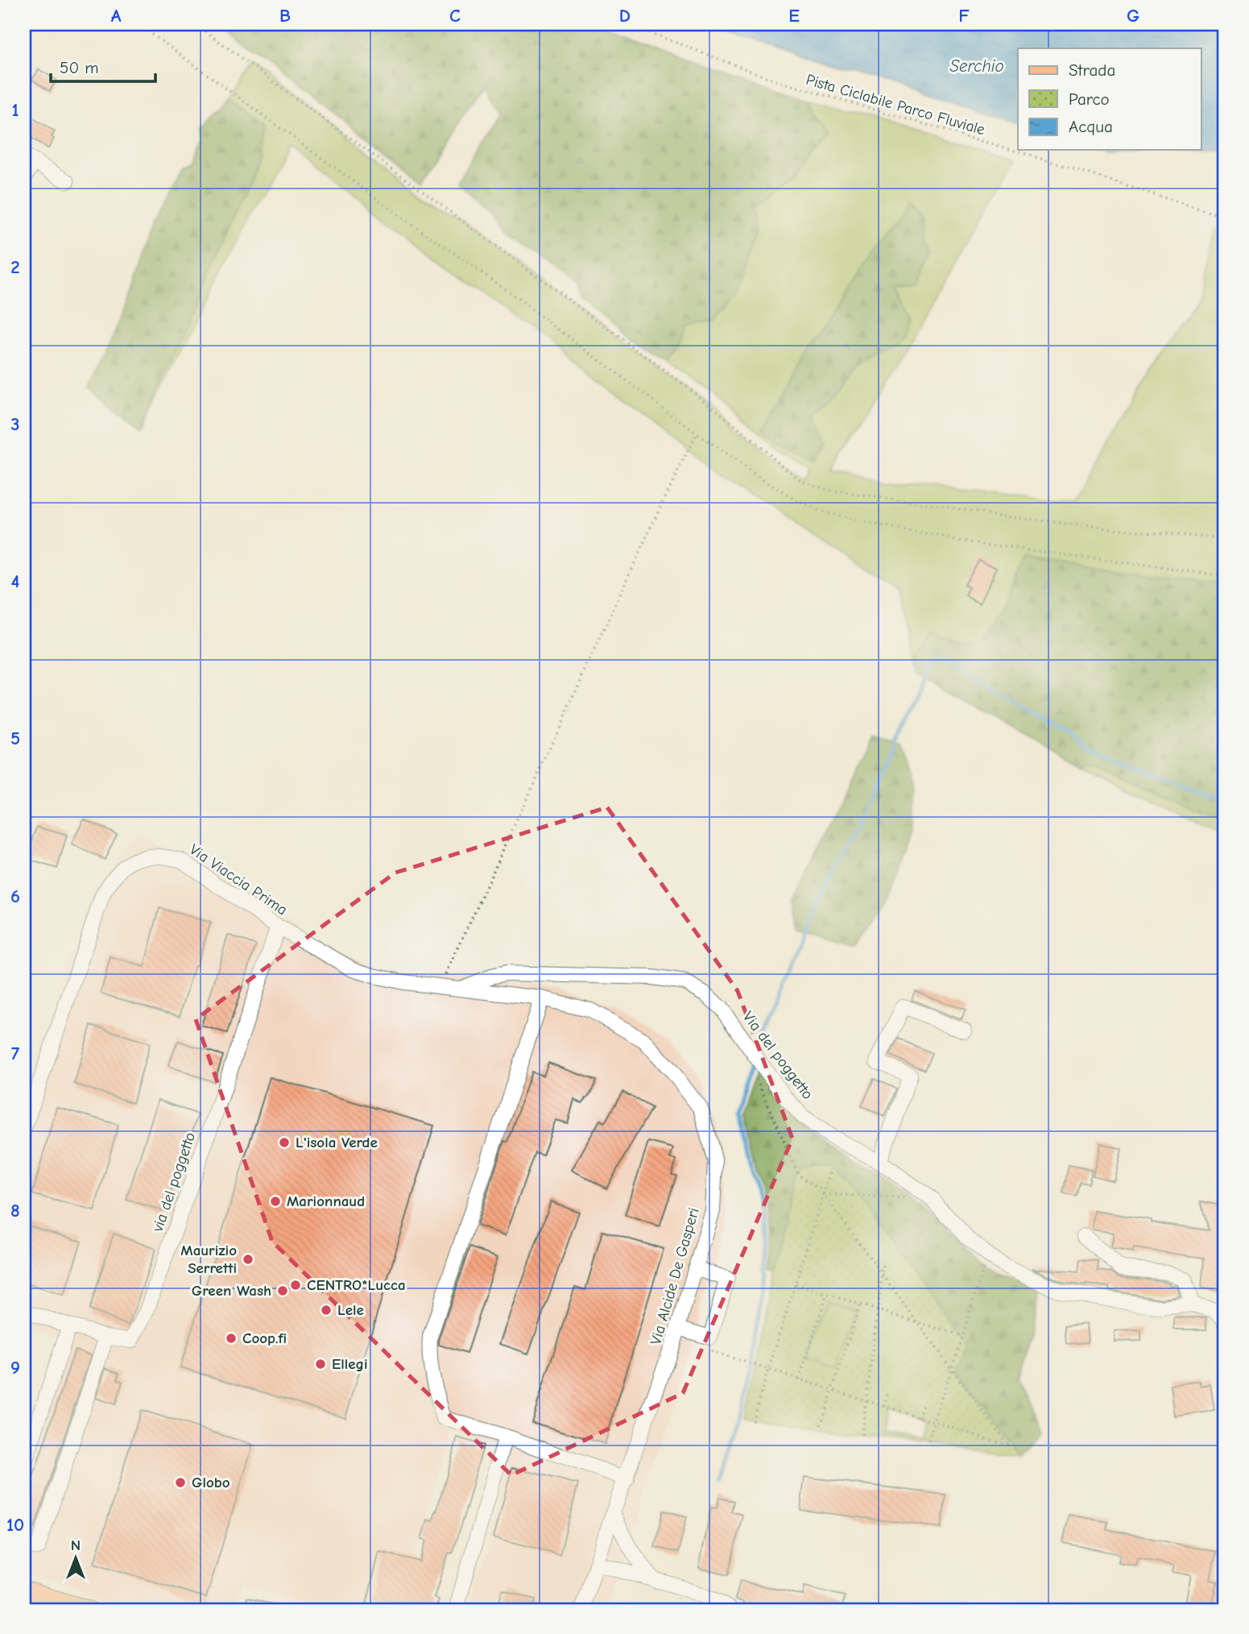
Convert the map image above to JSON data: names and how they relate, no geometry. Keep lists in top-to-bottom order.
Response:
{
  "streets": {
    "street": [
      "Via Viaccia Prima",
      "Via del poggetto",
      "via del poggetto",
      "Via Alcide De Gasperi"
    ],
    "path": ["Pista Ciclabile Parco Fluviale"]
  },
  "crossings": [
    ["Via Viaccia Prima", "Via del poggetto"],
    ["Via Viaccia Prima", "via del poggetto"],
    ["Via Viaccia Prima", "Via Alcide De Gasperi"],
    ["Via del poggetto", "Via Alcide De Gasperi"]
  ],
  "water": ["Serchio"],
  "places": [
    "L'isola Verde",
    "Marionnaud",
    "Maurizio Serretti",
    "CENTRO*Lucca",
    "Green Wash",
    "Lele",
    "Coop.fi",
    "Ellegi",
    "Globo"
  ],
  "legend": ["Strada", "Parco", "Acqua"],
  "scale_bar": "50 m",
  "north": "top",
  "grid": {
    "columns": [
      "A",
      "B",
      "C",
      "D",
      "E",
      "F",
      "G"
    ],
    "rows": [
      "1",
      "2",
      "3",
      "4",
      "5",
      "6",
      "7",
      "8",
      "9",
      "10"
    ]
  }
}
